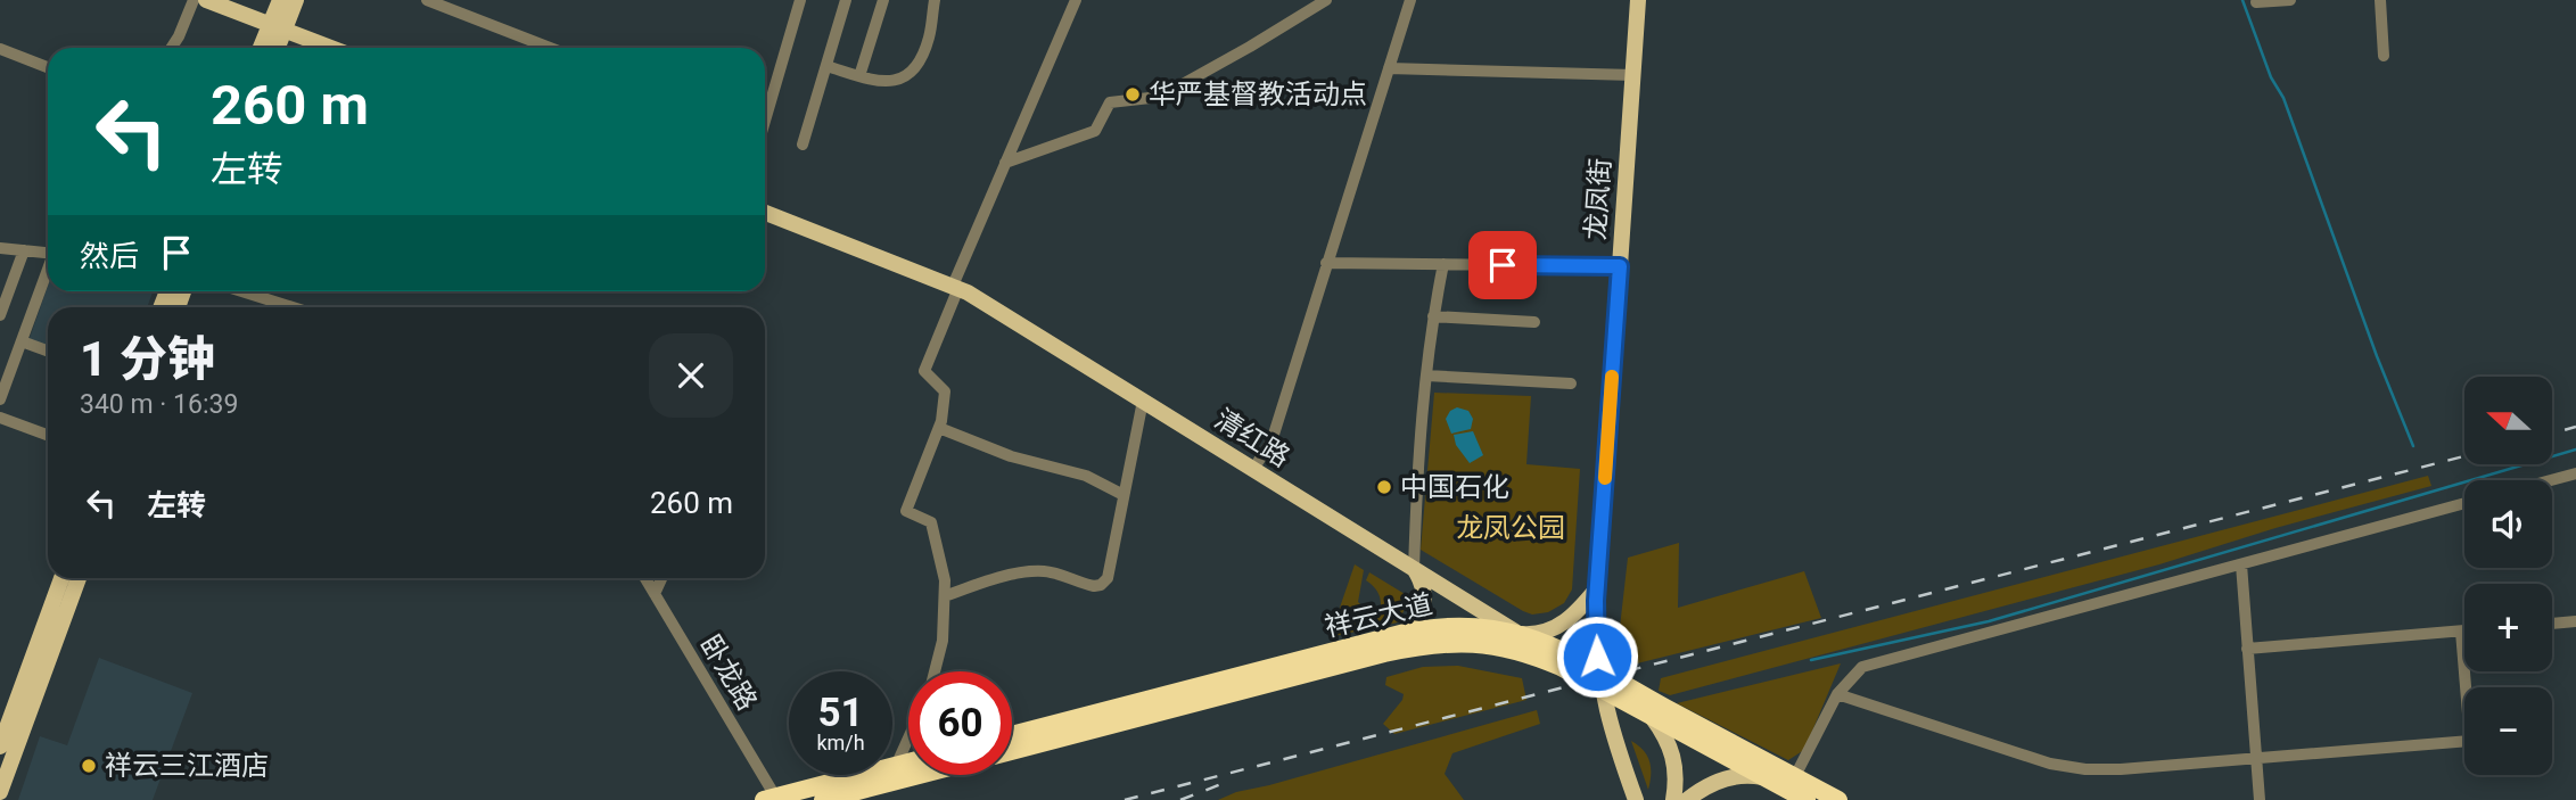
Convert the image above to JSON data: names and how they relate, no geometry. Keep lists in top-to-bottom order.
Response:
{
  "streets": {
    "highway": ["祥云大道"],
    "main road": ["龙凤街", "清红路"],
    "street": ["卧龙路"]
  },
  "crossings": [
    ["龙凤街", "祥云大道"],
    ["清红路", "祥云大道"]
  ],
  "parks": ["龙凤公园"],
  "places": ["华严基督教活动点", "中国石化", "祥云三江酒店"],
  "north": "left",
  "page": {
    "turn": ["260 m", "左转"],
    "then": "然后",
    "heading": ["1 分钟", "340 m · 16:39"],
    "map_buttons": ["+", "−"],
    "list": [
      {
        "name": "左转",
        "value": "260 m"
      }
    ],
    "speed": "51 km/h",
    "limit": "60"
  }
}
